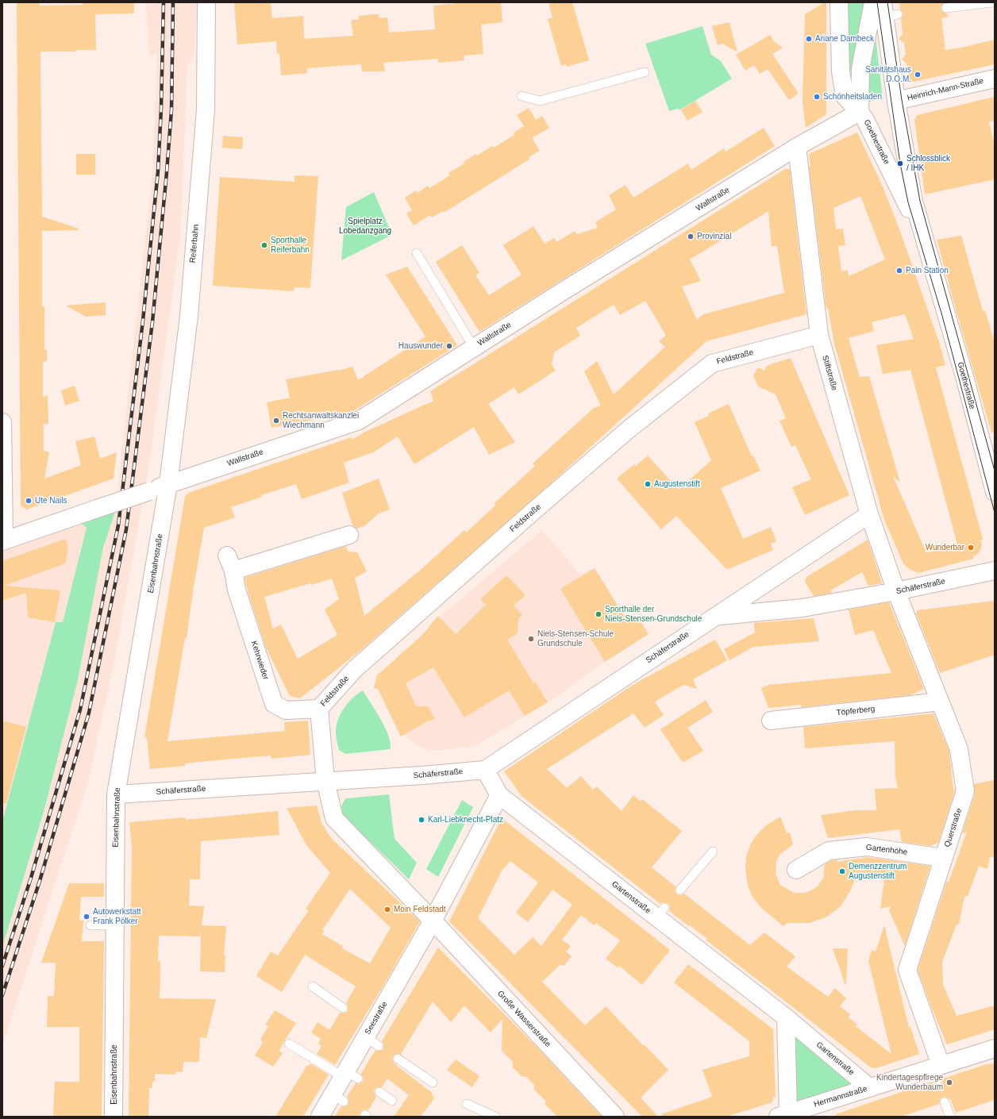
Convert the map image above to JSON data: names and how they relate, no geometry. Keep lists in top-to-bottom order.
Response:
{
  "streets": {
    "street": [
      "Heinrich-Mann-Straße",
      "Goethestraße",
      "Wallstraße",
      "Reiferbahn",
      "Feldstraße",
      "Stiftstraße",
      "Eisenbahnstraße",
      "Schäferstraße",
      "Kehrwieder",
      "Töpferberg",
      "Querstraße",
      "Gartenhöhe",
      "Gartenstraße",
      "Seestraße",
      "Große Wasserstraße",
      "Hermannstraße"
    ]
  },
  "crossings": [
    ["Heinrich-Mann-Straße", "Goethestraße"],
    ["Goethestraße", "Wallstraße"],
    ["Wallstraße", "Reiferbahn"],
    ["Wallstraße", "Stiftstraße"],
    ["Wallstraße", "Eisenbahnstraße"],
    ["Reiferbahn", "Eisenbahnstraße"],
    ["Feldstraße", "Stiftstraße"],
    ["Feldstraße", "Schäferstraße"],
    ["Feldstraße", "Kehrwieder"],
    ["Stiftstraße", "Schäferstraße"],
    ["Stiftstraße", "Querstraße"],
    ["Eisenbahnstraße", "Schäferstraße"],
    ["Schäferstraße", "Querstraße"],
    ["Schäferstraße", "Gartenstraße"],
    ["Töpferberg", "Querstraße"],
    ["Querstraße", "Gartenhöhe"],
    ["Querstraße", "Hermannstraße"],
    ["Gartenstraße", "Hermannstraße"],
    ["Seestraße", "Große Wasserstraße"]
  ],
  "parks": ["Spielplatz Lobedanzgang"],
  "places": [
    "Ariane Dambeck",
    "Sanitätshaus D.O.M.",
    "Schönheitsladen",
    "Schlossblick / IHK",
    "Provinzial",
    "Sporthalle Reiferbahn",
    "Pain Station",
    "Hauswunder",
    "Rechtsanwaltskanzlei Wiechmann",
    "Augustenstift",
    "Ute Nails",
    "Wunderbar",
    "Sporthalle der Niels-Stensen-Grundschule",
    "Niels-Stensen-Schule Grundschule",
    "Karl-Liebknecht-Platz",
    "Demenzzentrum Augustenstift",
    "Moin Feldstadt",
    "Autowerkstatt Frank Pölker",
    "Kindertagespflrege Wunderbaum"
  ]
}
